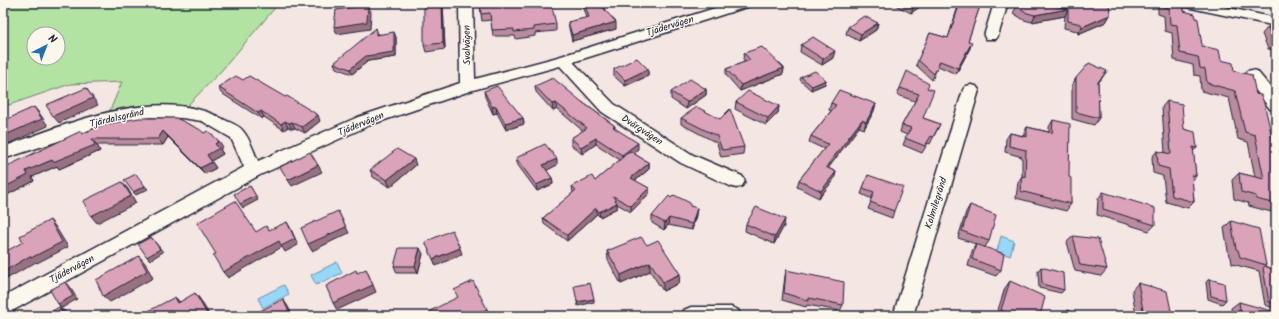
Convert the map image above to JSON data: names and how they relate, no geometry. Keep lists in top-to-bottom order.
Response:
{
  "streets": {
    "street": [
      "Tjädervägen",
      "Svalvägen",
      "Tjärdalsgränd",
      "Dvärgvägen",
      "Kolmilegränd"
    ]
  },
  "crossings": [
    ["Tjädervägen", "Svalvägen"],
    ["Tjädervägen", "Tjärdalsgränd"],
    ["Tjädervägen", "Dvärgvägen"]
  ],
  "north": "top right"
}
